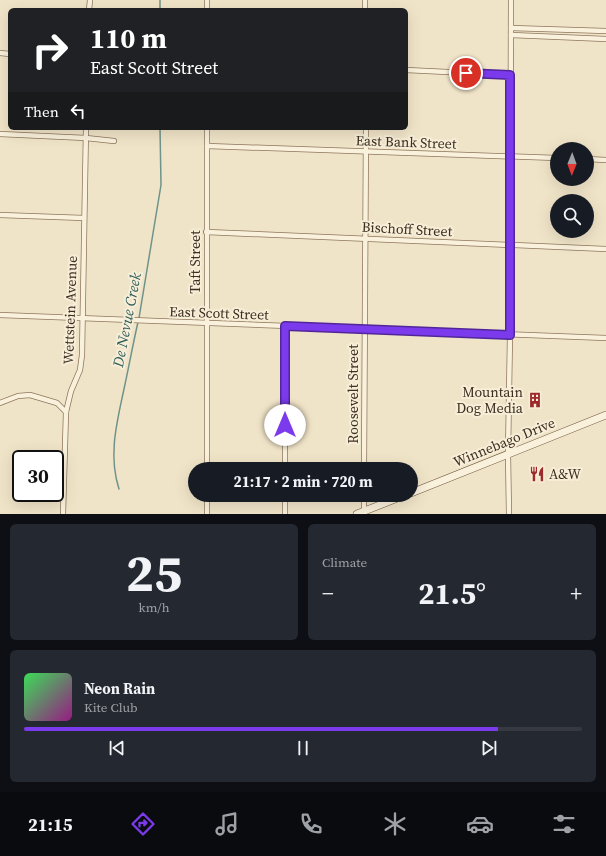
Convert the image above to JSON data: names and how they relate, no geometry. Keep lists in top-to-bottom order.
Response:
{
  "streets": {
    "main road": ["Winnebago Drive"],
    "street": [
      "East Bank Street",
      "Bischoff Street",
      "Taft Street",
      "Wettstein Avenue",
      "East Scott Street",
      "Roosevelt Street"
    ]
  },
  "crossings": [
    ["East Bank Street", "Taft Street"],
    ["East Bank Street", "Roosevelt Street"],
    ["Bischoff Street", "Taft Street"],
    ["Bischoff Street", "Roosevelt Street"],
    ["Taft Street", "East Scott Street"],
    ["Wettstein Avenue", "East Scott Street"],
    ["East Scott Street", "Roosevelt Street"]
  ],
  "water": ["De Nevue Creek"],
  "places": {
    "building": ["Mountain Dog Media"],
    "restaurant": ["A&W"]
  },
  "north": "bottom",
  "page": {
    "turn": ["110 m", "East Scott Street"],
    "then": "Then",
    "limit": "30",
    "trip": "21:17 · 2 min · 720 m",
    "tile": [
      ["25", "km/h"],
      "Climate"
    ],
    "heat": ["−", "21.5°", "+"],
    "song": ["Neon Rain", "Kite Club"],
    "tabs": "21:15"
  }
}
